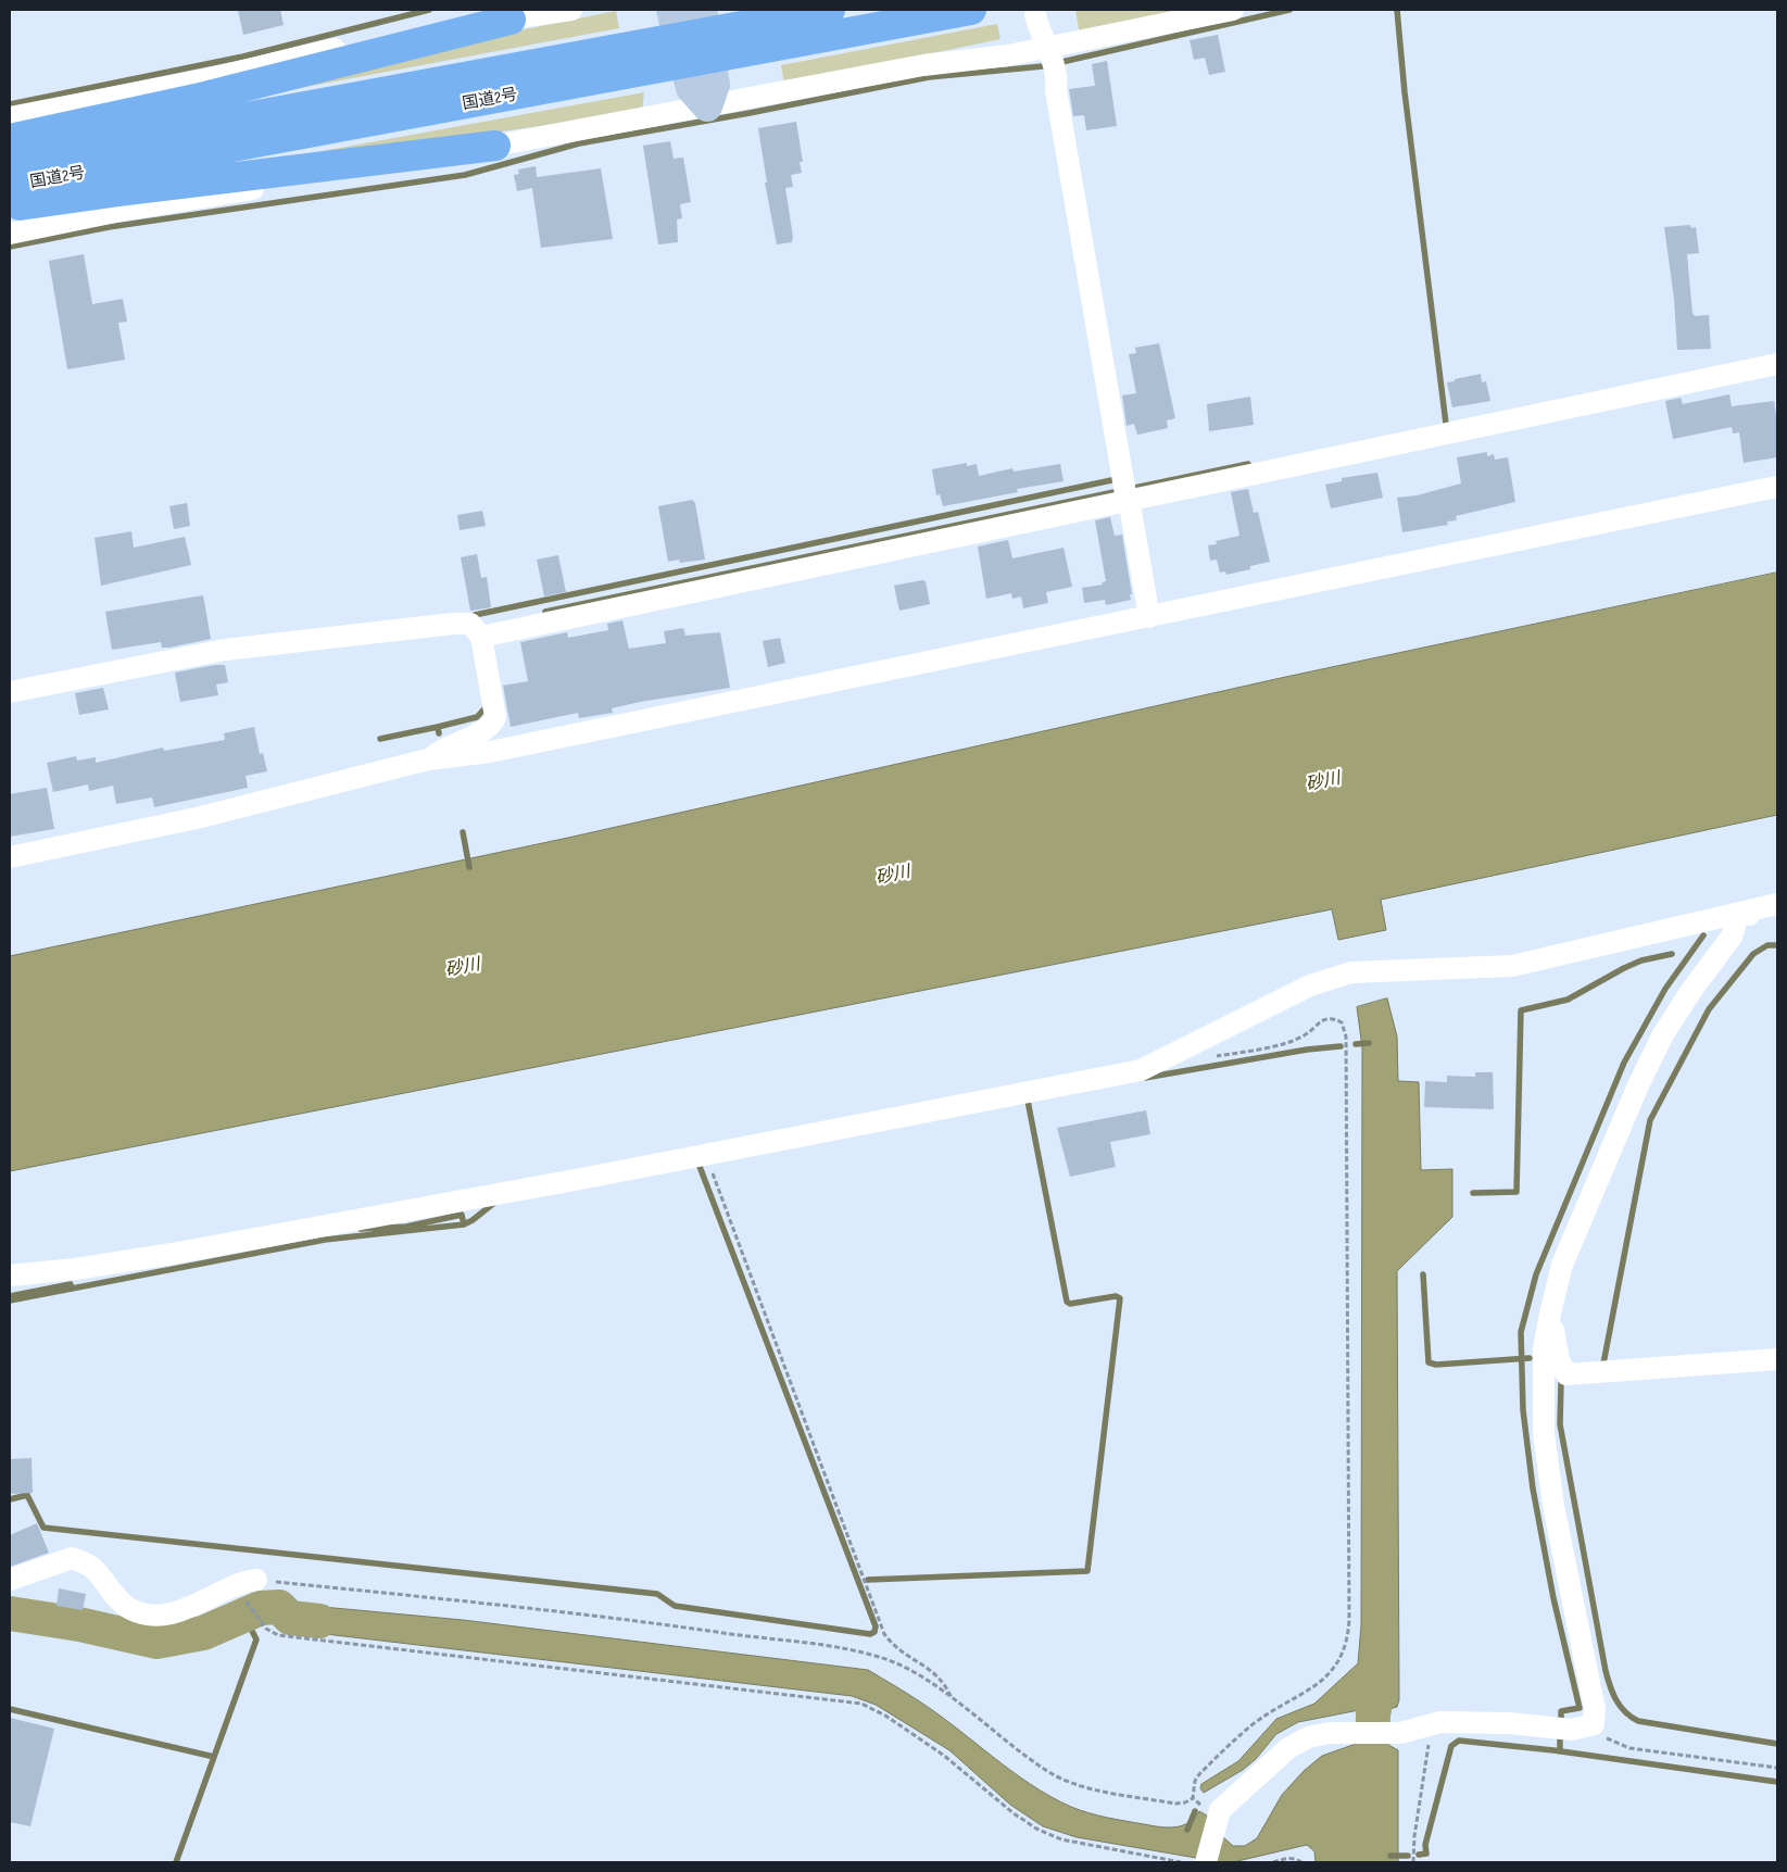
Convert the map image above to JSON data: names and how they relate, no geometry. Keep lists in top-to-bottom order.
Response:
{
  "streets": {
    "highway": ["国道2号"]
  },
  "water": ["砂川"]
}
